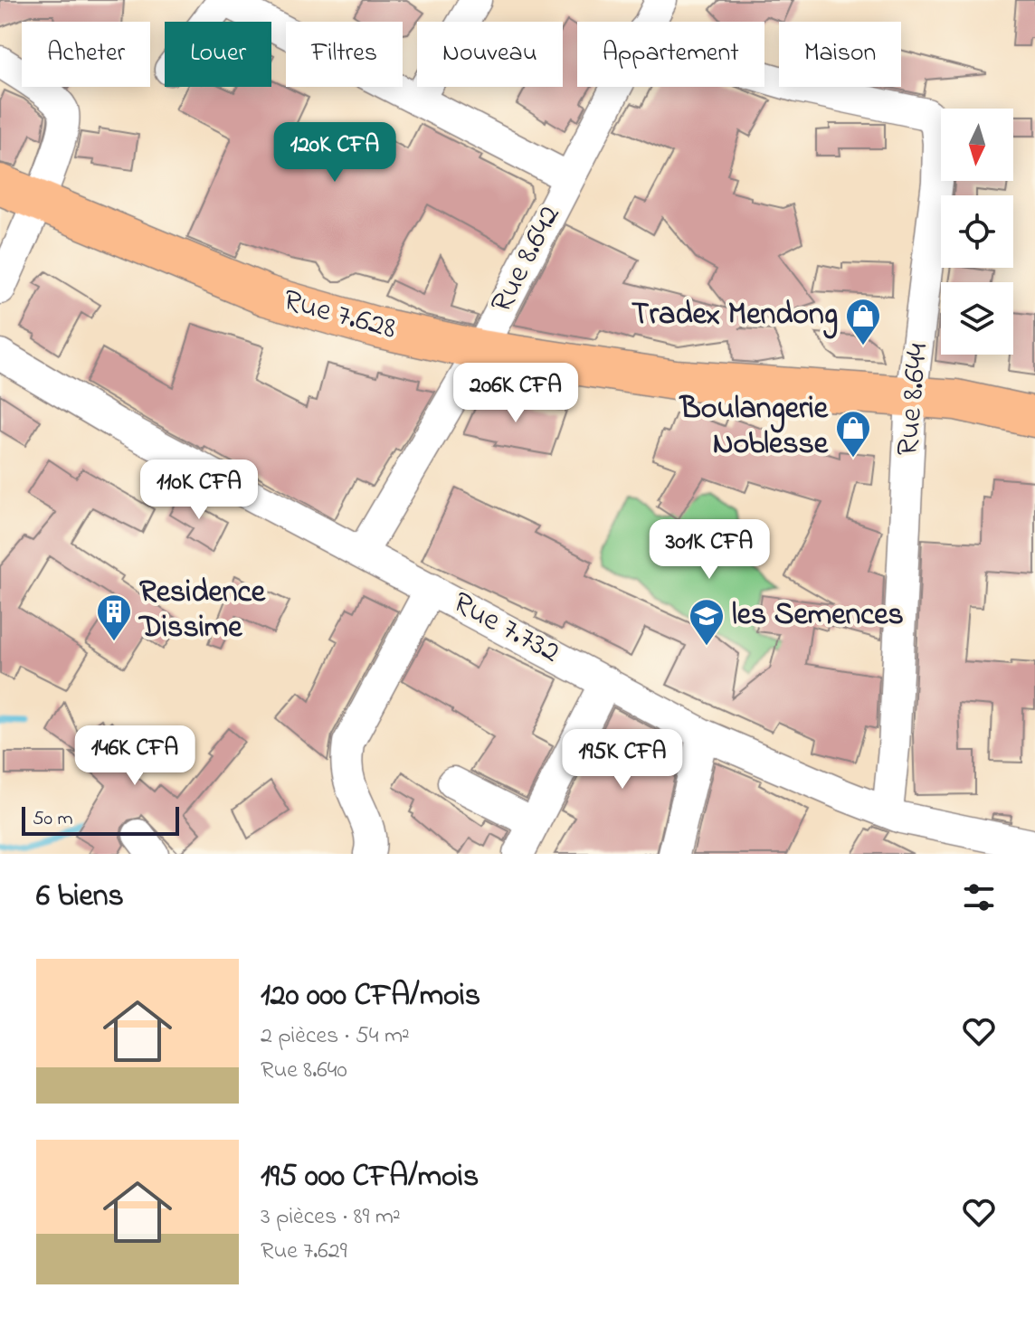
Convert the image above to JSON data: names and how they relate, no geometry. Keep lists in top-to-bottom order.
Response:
{
  "streets": {
    "main road": ["Rue 7.628"],
    "street": ["Rue 8.642", "Rue 8.644", "Rue 7.732"]
  },
  "crossings": [
    ["Rue 8.642", "Rue 7.628"],
    ["Rue 8.642", "Rue 7.732"],
    ["Rue 7.628", "Rue 8.644"],
    ["Rue 8.644", "Rue 7.732"]
  ],
  "places": {
    "shop": ["Tradex Mendong", "Boulangerie Noblesse"],
    "building": ["Residence Dissime"],
    "school or university": ["les Semences"]
  },
  "scale_bar": "50 m",
  "north": "bottom",
  "page": {
    "chip": [
      "Acheter",
      "Louer",
      "Filtres",
      "Nouveau",
      "Appartement",
      "Maison"
    ],
    "price": [
      "120K CFA",
      "206K CFA",
      "110K CFA",
      "301K CFA",
      "146K CFA",
      "195K CFA"
    ],
    "scale": "50 m",
    "heading": "6 biens",
    "list": [
      {
        "name": "120 000 CFA/mois",
        "note": "2 pièces · 54 m² · Rue 8.640"
      },
      {
        "name": "195 000 CFA/mois",
        "note": "3 pièces · 89 m² · Rue 7.629"
      }
    ]
  }
}
